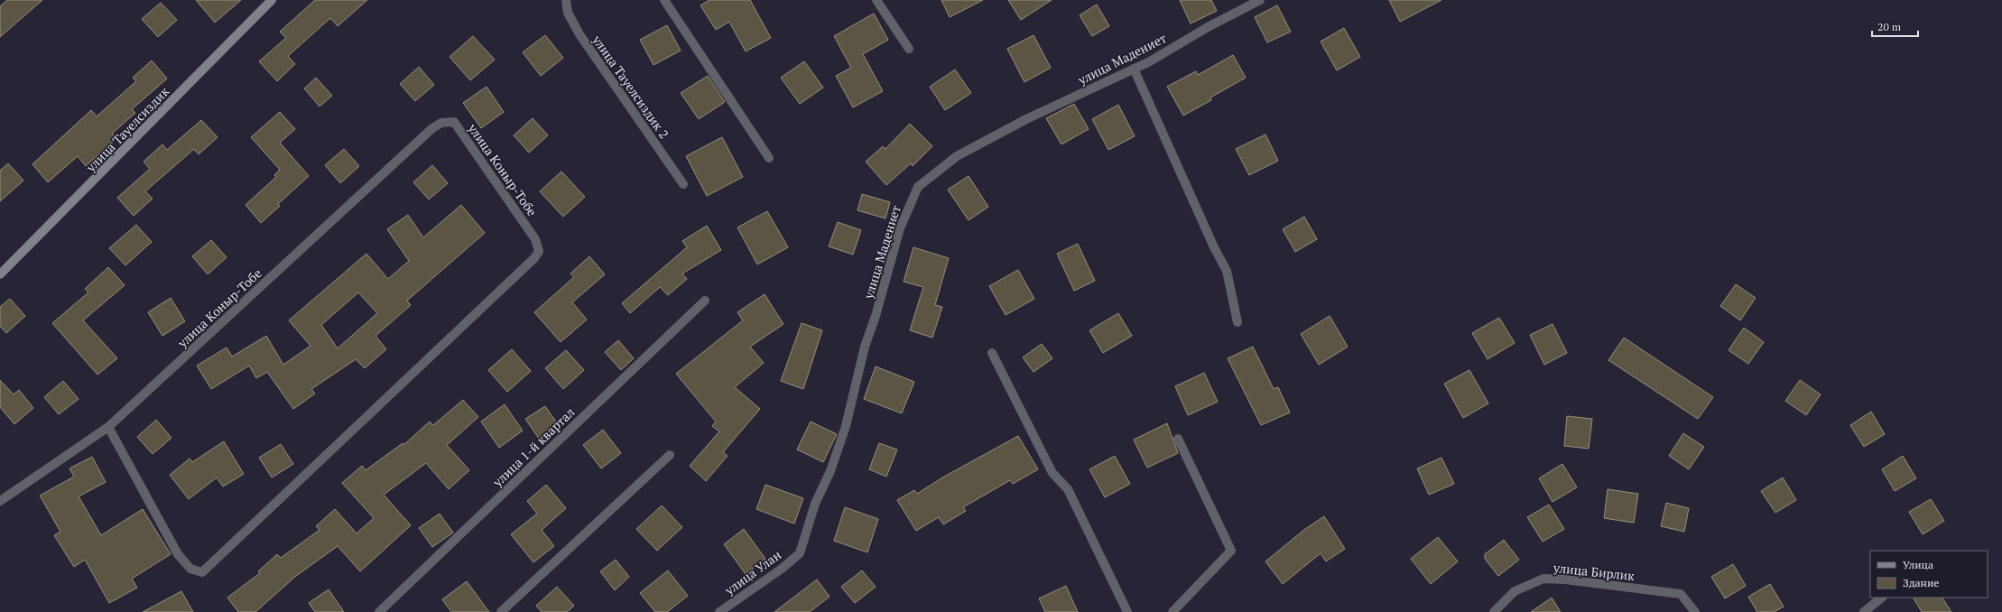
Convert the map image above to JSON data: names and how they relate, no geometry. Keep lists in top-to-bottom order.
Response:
{
  "streets": {
    "street": [
      "улица Мадениет",
      "улица Тауелсиздик 2",
      "улица Тауелсиздик",
      "улица Коныр-Тобе",
      "улица 1-й квартал",
      "улица Бирлик",
      "улица Улан"
    ]
  },
  "crossings": [
    ["улица Мадениет", "улица Улан"]
  ],
  "legend": ["Улица", "Здание"],
  "scale_bar": "20 m"
}
